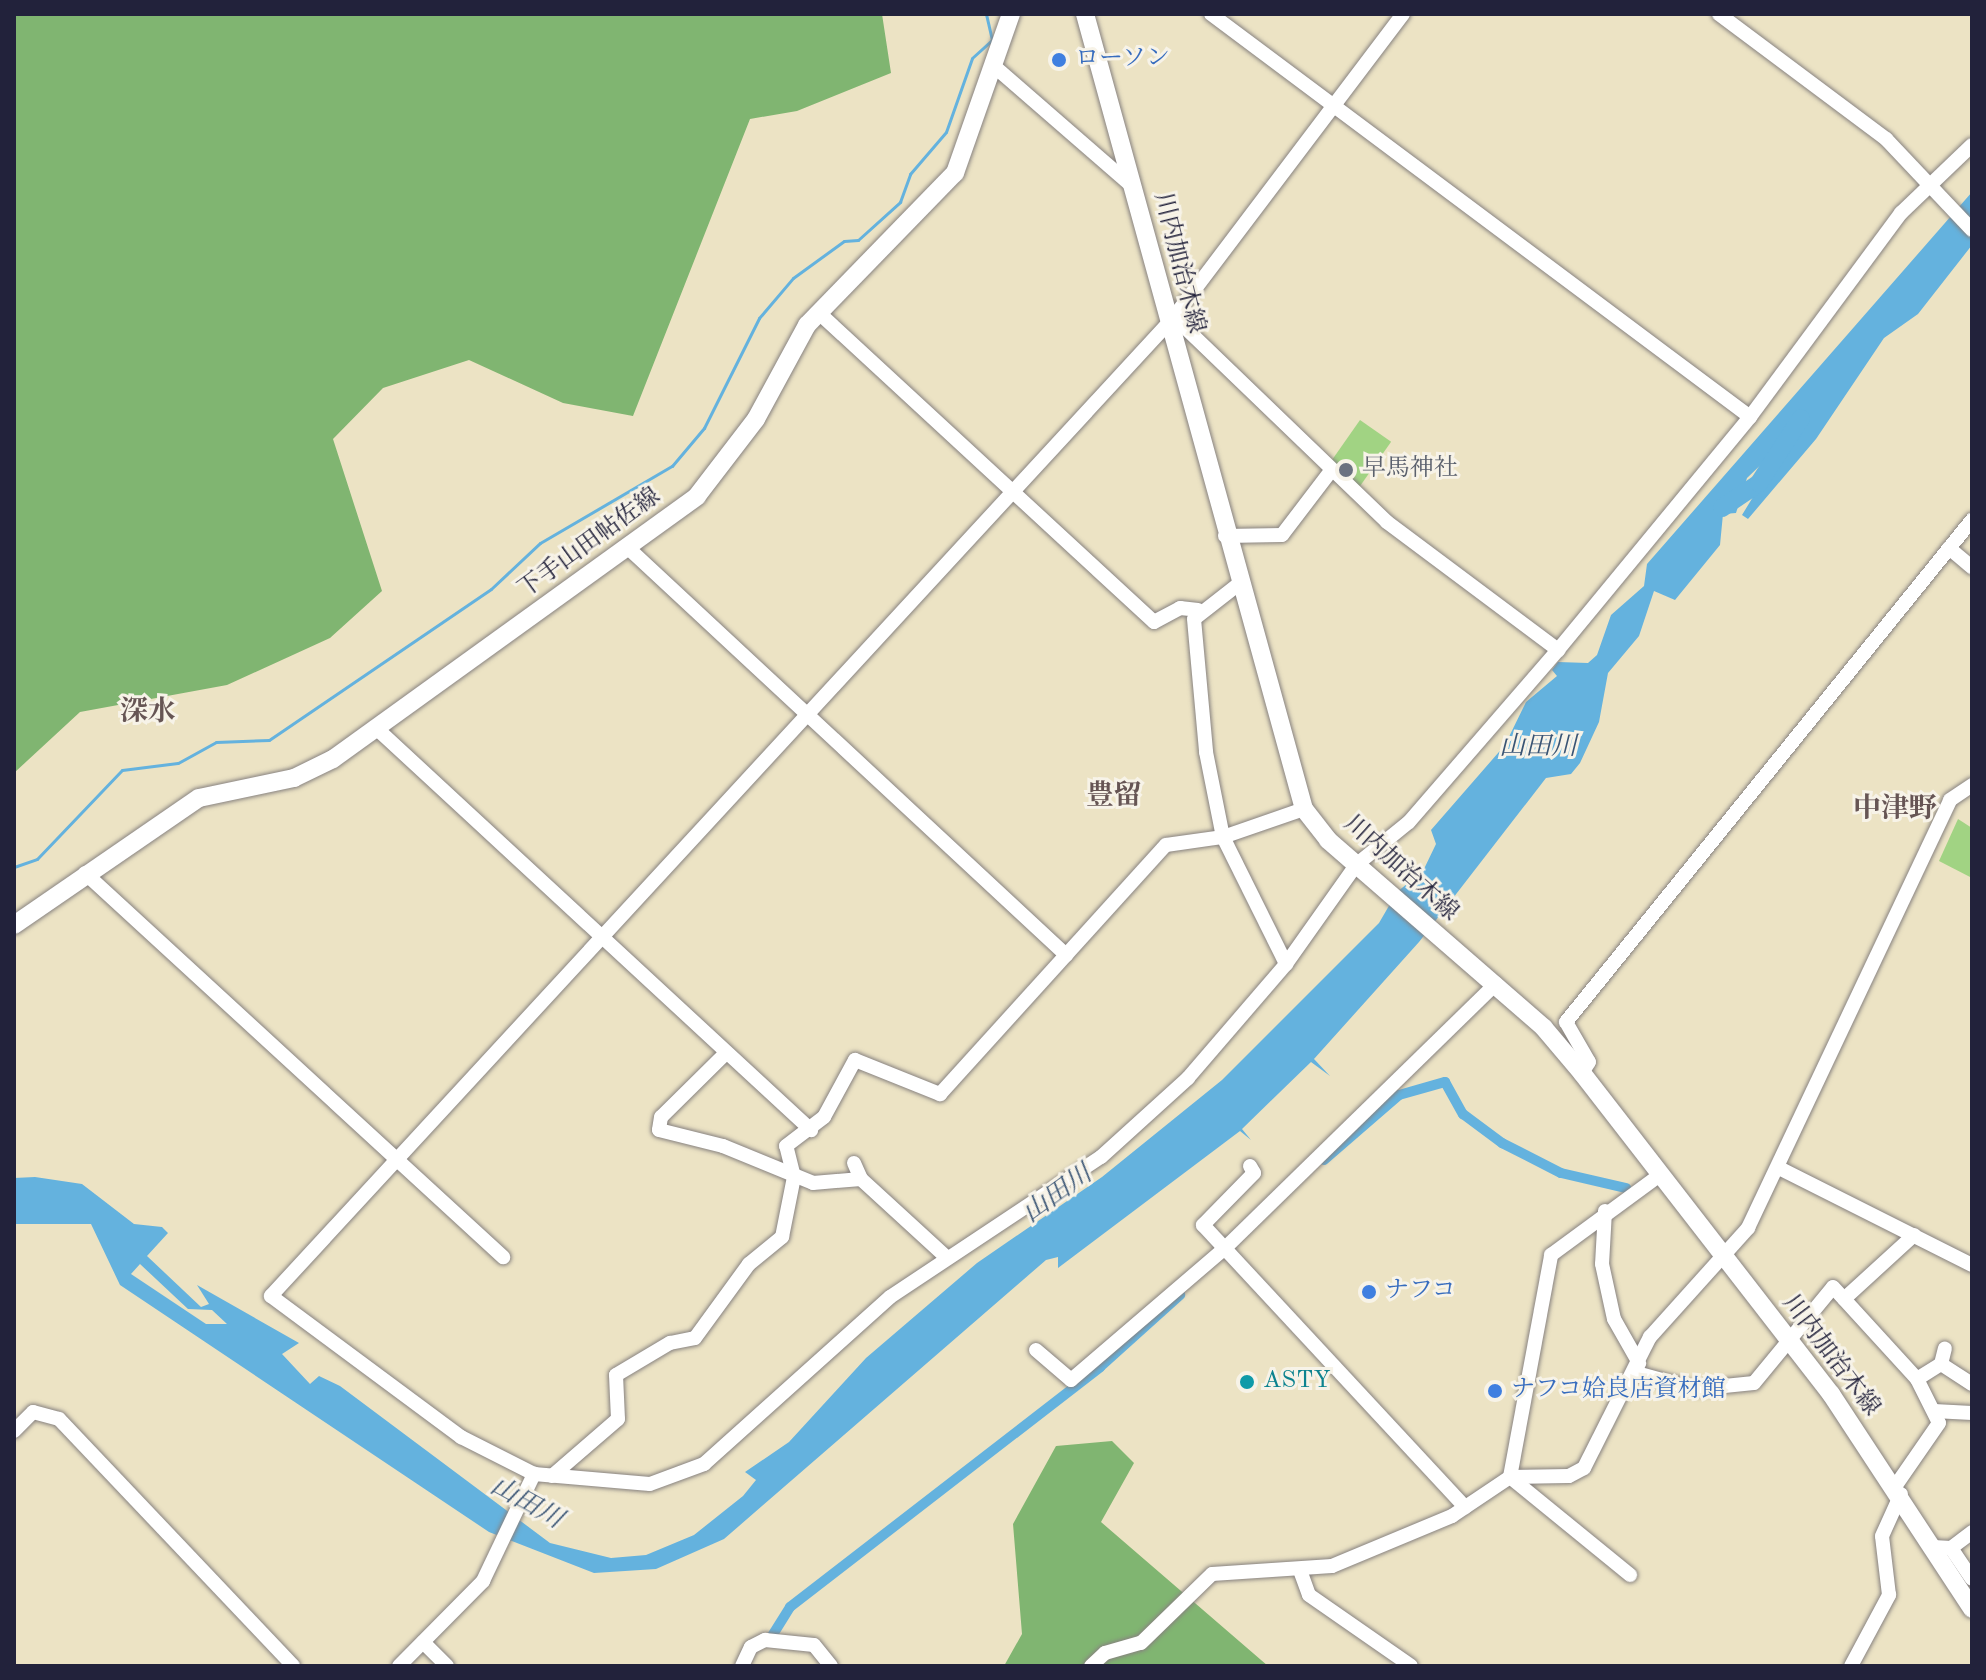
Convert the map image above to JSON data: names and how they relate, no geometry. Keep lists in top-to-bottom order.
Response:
{
  "streets": {
    "main road": ["川内加治木線", "下手山田帖佐線"]
  },
  "districts": ["深水", "豊留", "中津野"],
  "water": ["山田川"],
  "places": [
    "ローソン",
    "早馬神社",
    "ナフコ",
    "ASTY",
    "ナフコ姶良店資材館"
  ]
}
